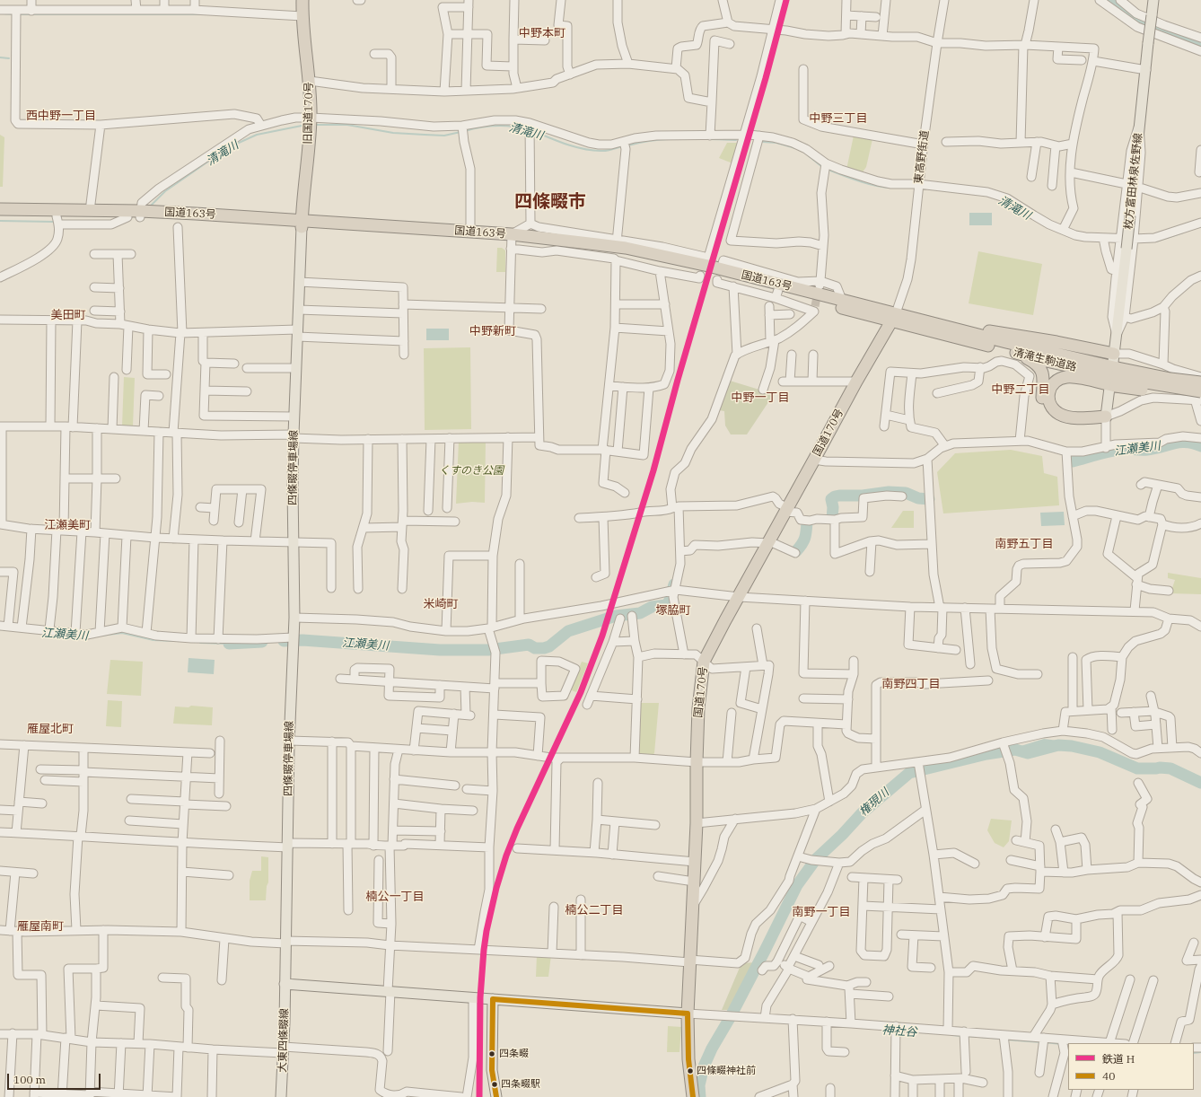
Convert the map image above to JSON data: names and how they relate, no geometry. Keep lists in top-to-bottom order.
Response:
{
  "streets": {
    "highway": [
      "旧国道170号",
      "国道163号",
      "清滝生駒道路",
      "国道170号"
    ],
    "main road": ["枚方富田林泉佐野線", "四條畷停車場線", "大東四條畷線"],
    "street": ["東高野街道"]
  },
  "crossings": [
    ["旧国道170号", "国道163号"],
    ["旧国道170号", "四條畷停車場線"],
    ["東高野街道", "国道163号"],
    ["東高野街道", "清滝生駒道路"],
    ["東高野街道", "国道170号"],
    ["枚方富田林泉佐野線", "清滝生駒道路"],
    ["国道163号", "清滝生駒道路"],
    ["国道163号", "国道170号"],
    ["国道163号", "四條畷停車場線"],
    ["清滝生駒道路", "国道170号"],
    ["四條畷停車場線", "大東四條畷線"]
  ],
  "districts": [
    "中野本町",
    "西中野一丁目",
    "中野三丁目",
    "四條畷市",
    "美田町",
    "中野新町",
    "中野二丁目",
    "中野一丁目",
    "江瀬美町",
    "南野五丁目",
    "米崎町",
    "塚脇町",
    "南野四丁目",
    "雁屋北町",
    "楠公一丁目",
    "楠公二丁目",
    "南野一丁目",
    "雁屋南町"
  ],
  "water": [
    "清滝川",
    "江瀬美川",
    "権現川",
    "神社谷"
  ],
  "parks": ["くすのき公園"],
  "places": ["四条畷", "四條畷神社前", "四条畷駅"],
  "lines": ["rail line H", "transit line 40"],
  "legend": ["鉄道 H", "40"],
  "scale_bar": "100 m"
}
